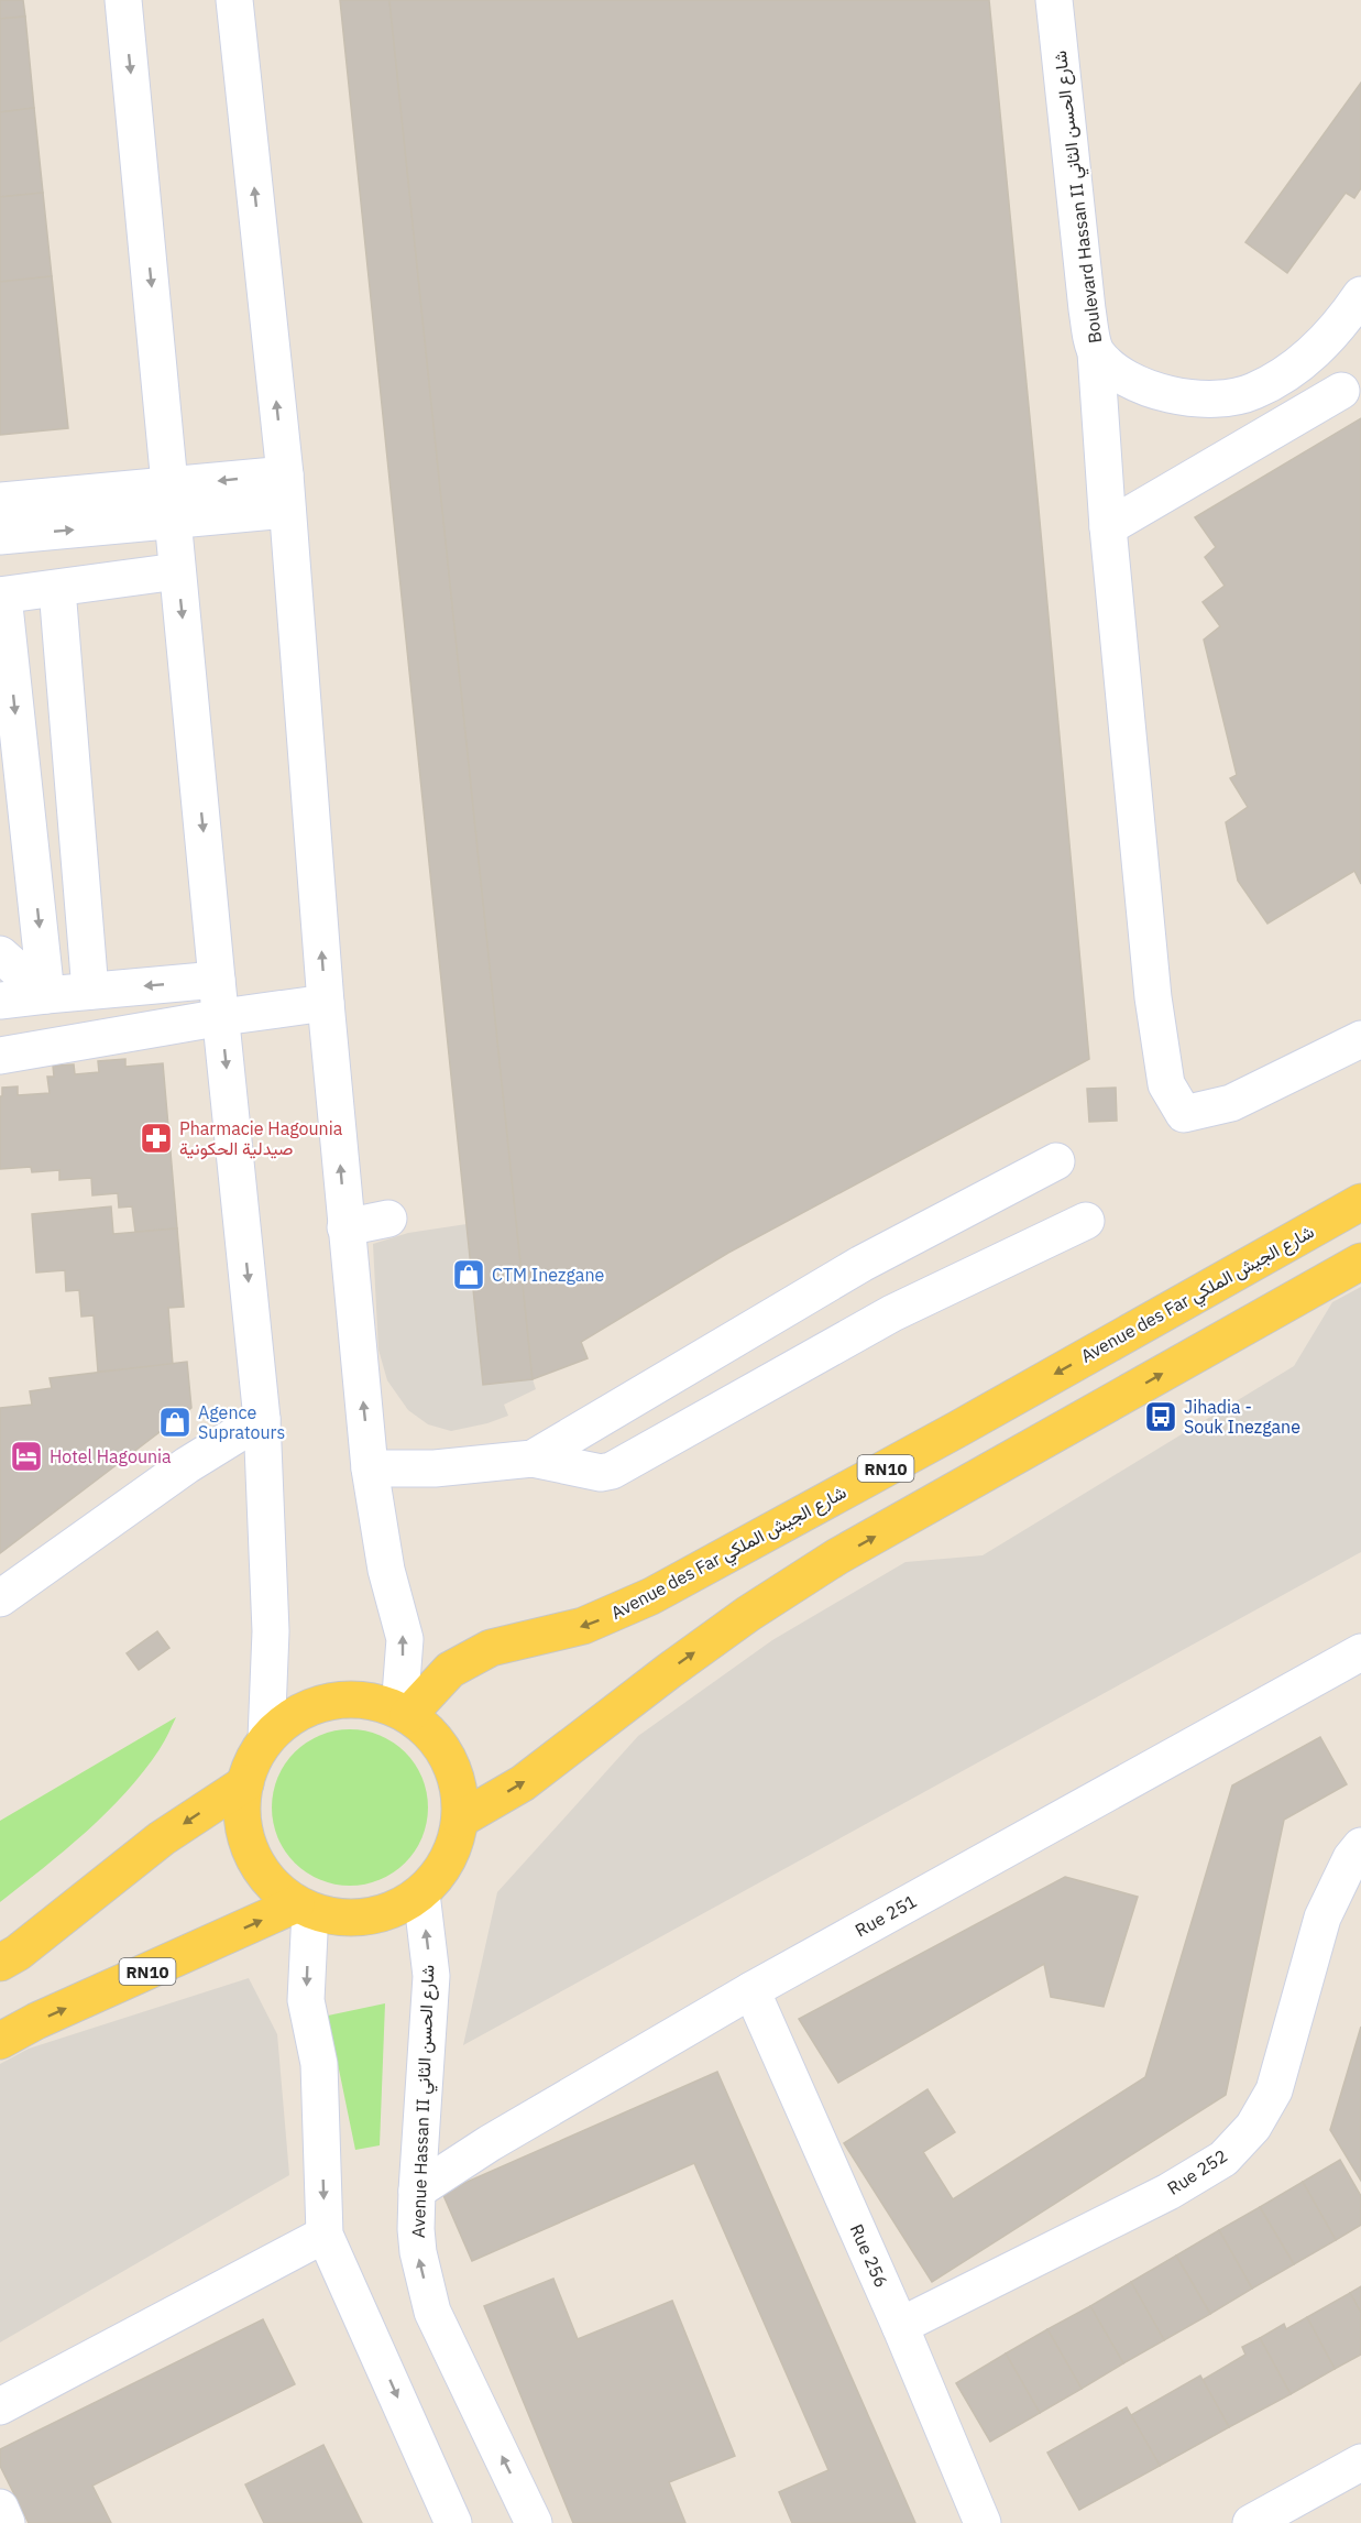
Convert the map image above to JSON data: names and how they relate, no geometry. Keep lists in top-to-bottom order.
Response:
{
  "streets": {
    "main road": ["Avenue des Far شارع الجيش الملكي", "RN10"],
    "street": [
      "Boulevard Hassan II شارع الحسن الثاني",
      "Rue 251",
      "Avenue Hassan II شارع الحسن الثاني",
      "Rue 252",
      "Rue 256"
    ]
  },
  "crossings": [
    ["Avenue des Far شارع الجيش الملكي", "RN10"],
    ["Avenue des Far شارع الجيش الملكي", "Avenue Hassan II شارع الحسن الثاني"],
    ["RN10", "Avenue Hassan II شارع الحسن الثاني"],
    ["Rue 251", "Avenue Hassan II شارع الحسن الثاني"],
    ["Rue 251", "Rue 256"],
    ["Rue 252", "Rue 256"]
  ],
  "places": {
    "pharmacy": ["Pharmacie Hagounia صيدلية الحكونية"],
    "shop": ["CTM Inezgane", "Agence Supratours"],
    "bus stop": ["Jihadia - Souk Inezgane"],
    "hotel": ["Hotel Hagounia"]
  }
}
